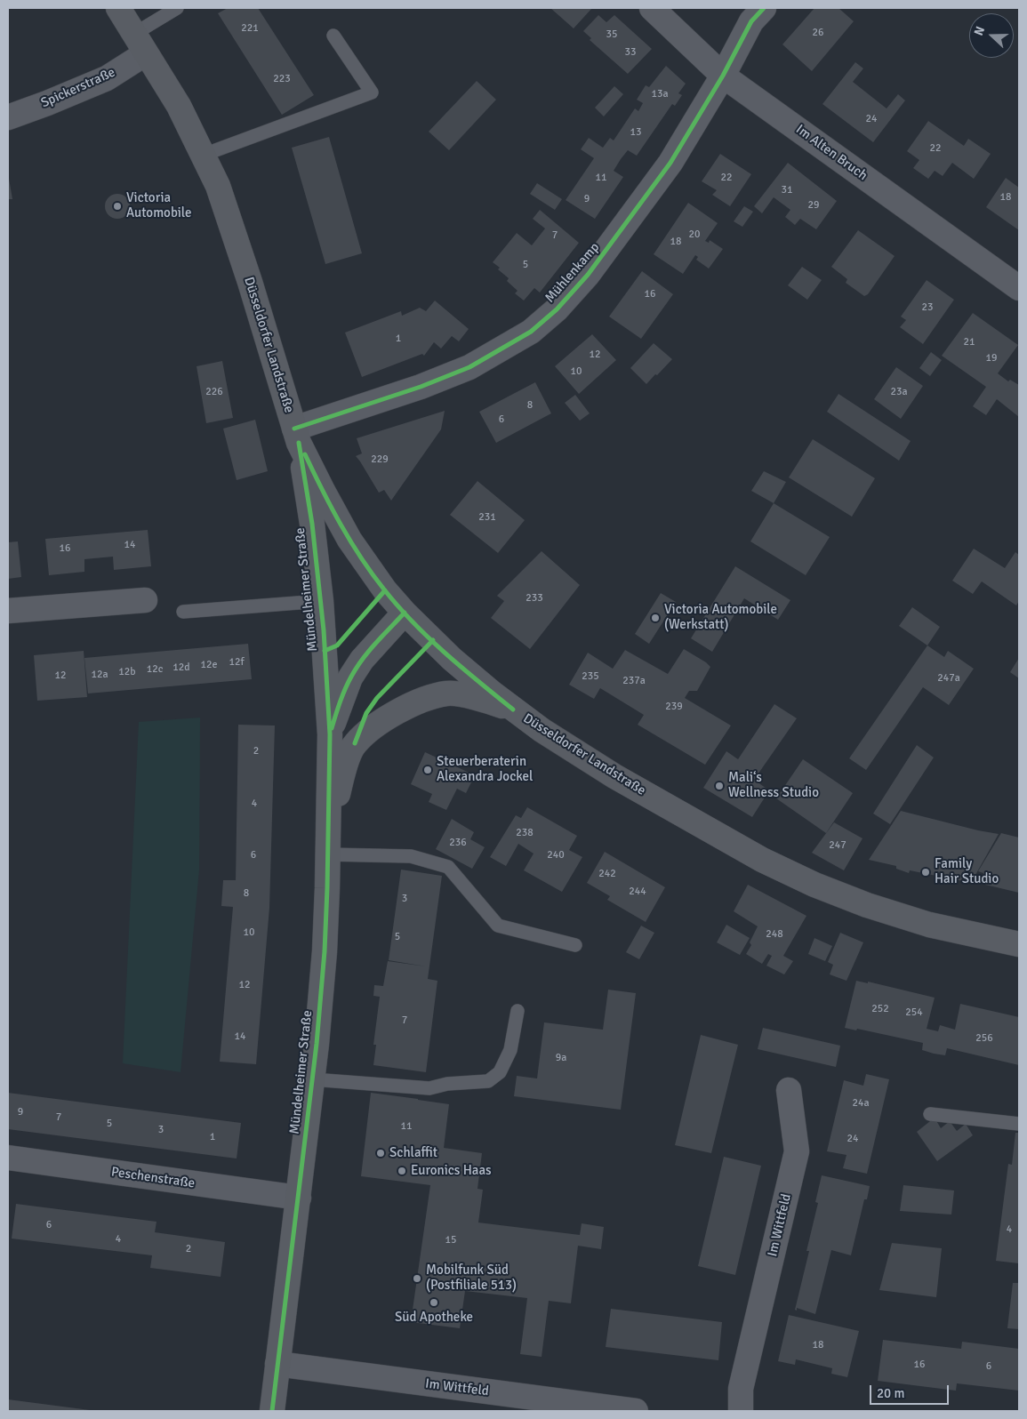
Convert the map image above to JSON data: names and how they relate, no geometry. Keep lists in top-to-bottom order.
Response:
{
  "streets": {
    "main road": ["Düsseldorfer Landstraße", "Mündelheimer Straße"],
    "street": [
      "Spickerstraße",
      "Im Alten Bruch",
      "Mühlenkamp",
      "Peschenstraße",
      "Im Wittfeld"
    ]
  },
  "crossings": [
    ["Spickerstraße", "Düsseldorfer Landstraße"],
    ["Im Alten Bruch", "Mühlenkamp"],
    ["Mühlenkamp", "Düsseldorfer Landstraße"],
    ["Mühlenkamp", "Mündelheimer Straße"],
    ["Düsseldorfer Landstraße", "Mündelheimer Straße"],
    ["Mündelheimer Straße", "Peschenstraße"],
    ["Mündelheimer Straße", "Im Wittfeld"]
  ],
  "places": [
    "Victoria Automobile",
    "Victoria Automobile (Werkstatt)",
    "Steuerberaterin Alexandra Jockel",
    "Mali‘s Wellness Studio",
    "Family Hair Studio",
    "Schlaffit",
    "Euronics Haas",
    "Mobilfunk Süd (Postfiliale 513)",
    "Süd Apotheke"
  ],
  "house_numbers": [
    "221",
    "26",
    "35",
    "33",
    "223",
    "13a",
    "24",
    "13",
    "22",
    "11",
    "22",
    "31",
    "18",
    "9",
    "29",
    "20",
    "7",
    "18",
    "5",
    "16",
    "23",
    "1",
    "21",
    "12",
    "19",
    "10",
    "226",
    "23a",
    "8",
    "6",
    "229",
    "231",
    "14",
    "16",
    "233",
    "12f",
    "12e",
    "12d",
    "12c",
    "12b",
    "12a",
    "12",
    "235",
    "247a",
    "237a",
    "239",
    "2",
    "4",
    "238",
    "236",
    "247",
    "6",
    "240",
    "242",
    "244",
    "8",
    "3",
    "10",
    "248",
    "5",
    "12",
    "252",
    "254",
    "7",
    "14",
    "256",
    "9a",
    "24a",
    "9",
    "7",
    "5",
    "11",
    "3",
    "1",
    "24",
    "6",
    "4",
    "4",
    "15",
    "2",
    "18",
    "16",
    "6"
  ],
  "scale_bar": "20 m",
  "north": "left"
}
